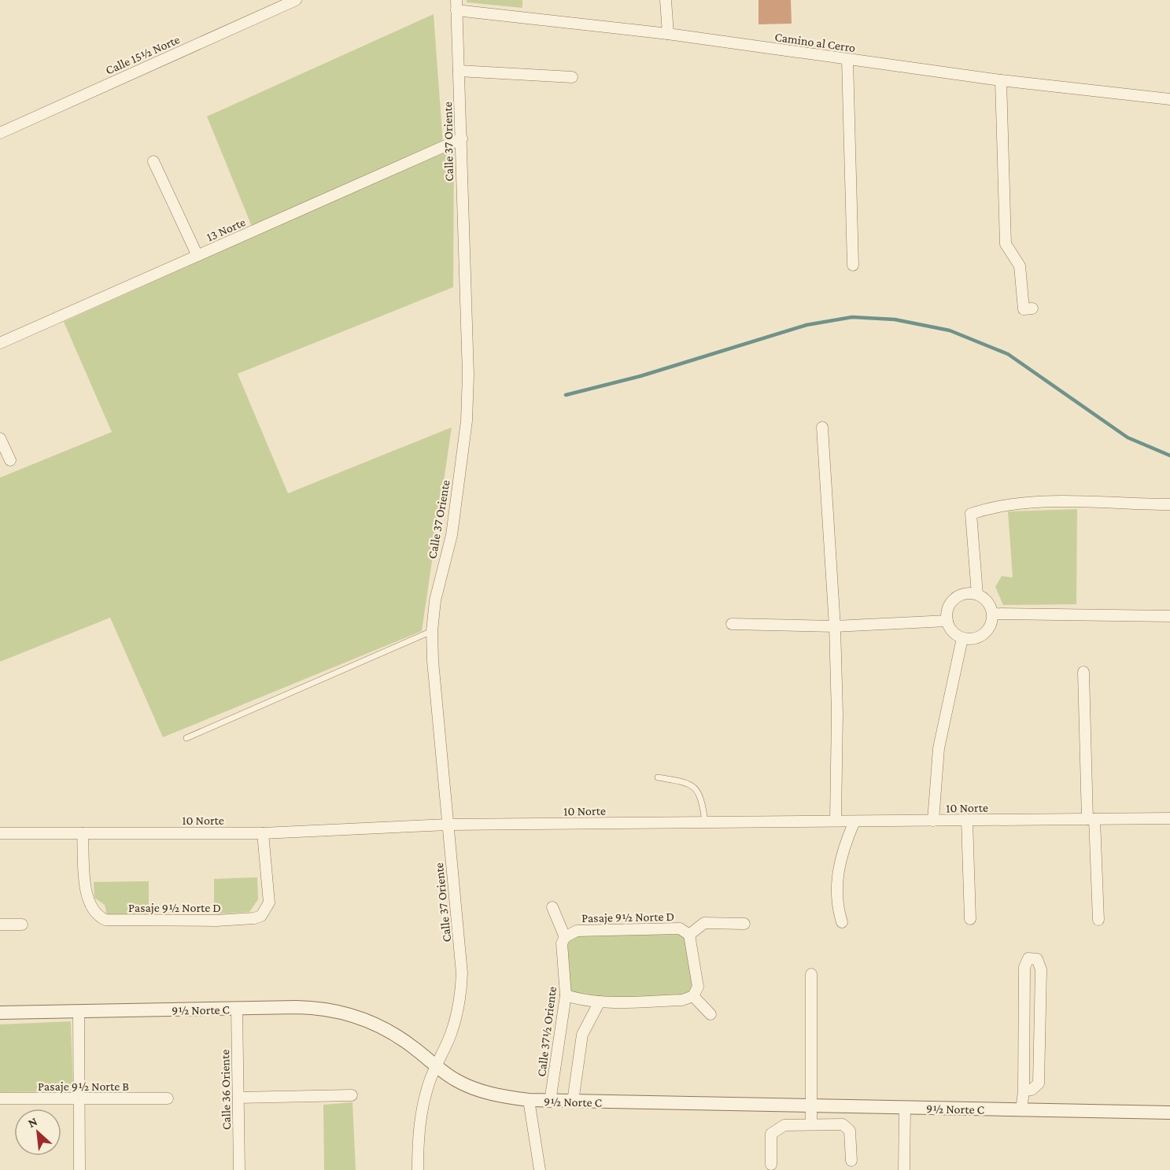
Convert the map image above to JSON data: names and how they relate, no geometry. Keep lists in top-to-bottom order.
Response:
{
  "streets": {
    "street": [
      "Camino al Cerro",
      "Calle 15½ Norte",
      "Calle 37 Oriente",
      "13 Norte",
      "10 Norte",
      "Pasaje 9½ Norte D",
      "9½ Norte C",
      "Calle 37½ Oriente",
      "Pasaje 9½ Norte B",
      "Calle 36 Oriente"
    ]
  },
  "crossings": [
    ["Camino al Cerro", "Calle 37 Oriente"],
    ["Calle 37 Oriente", "13 Norte"],
    ["Calle 37 Oriente", "10 Norte"],
    ["Calle 37 Oriente", "9½ Norte C"],
    ["10 Norte", "Pasaje 9½ Norte D"],
    ["Pasaje 9½ Norte D", "Calle 37½ Oriente"],
    ["9½ Norte C", "Calle 37½ Oriente"],
    ["9½ Norte C", "Calle 36 Oriente"]
  ],
  "north": "top left"
}
